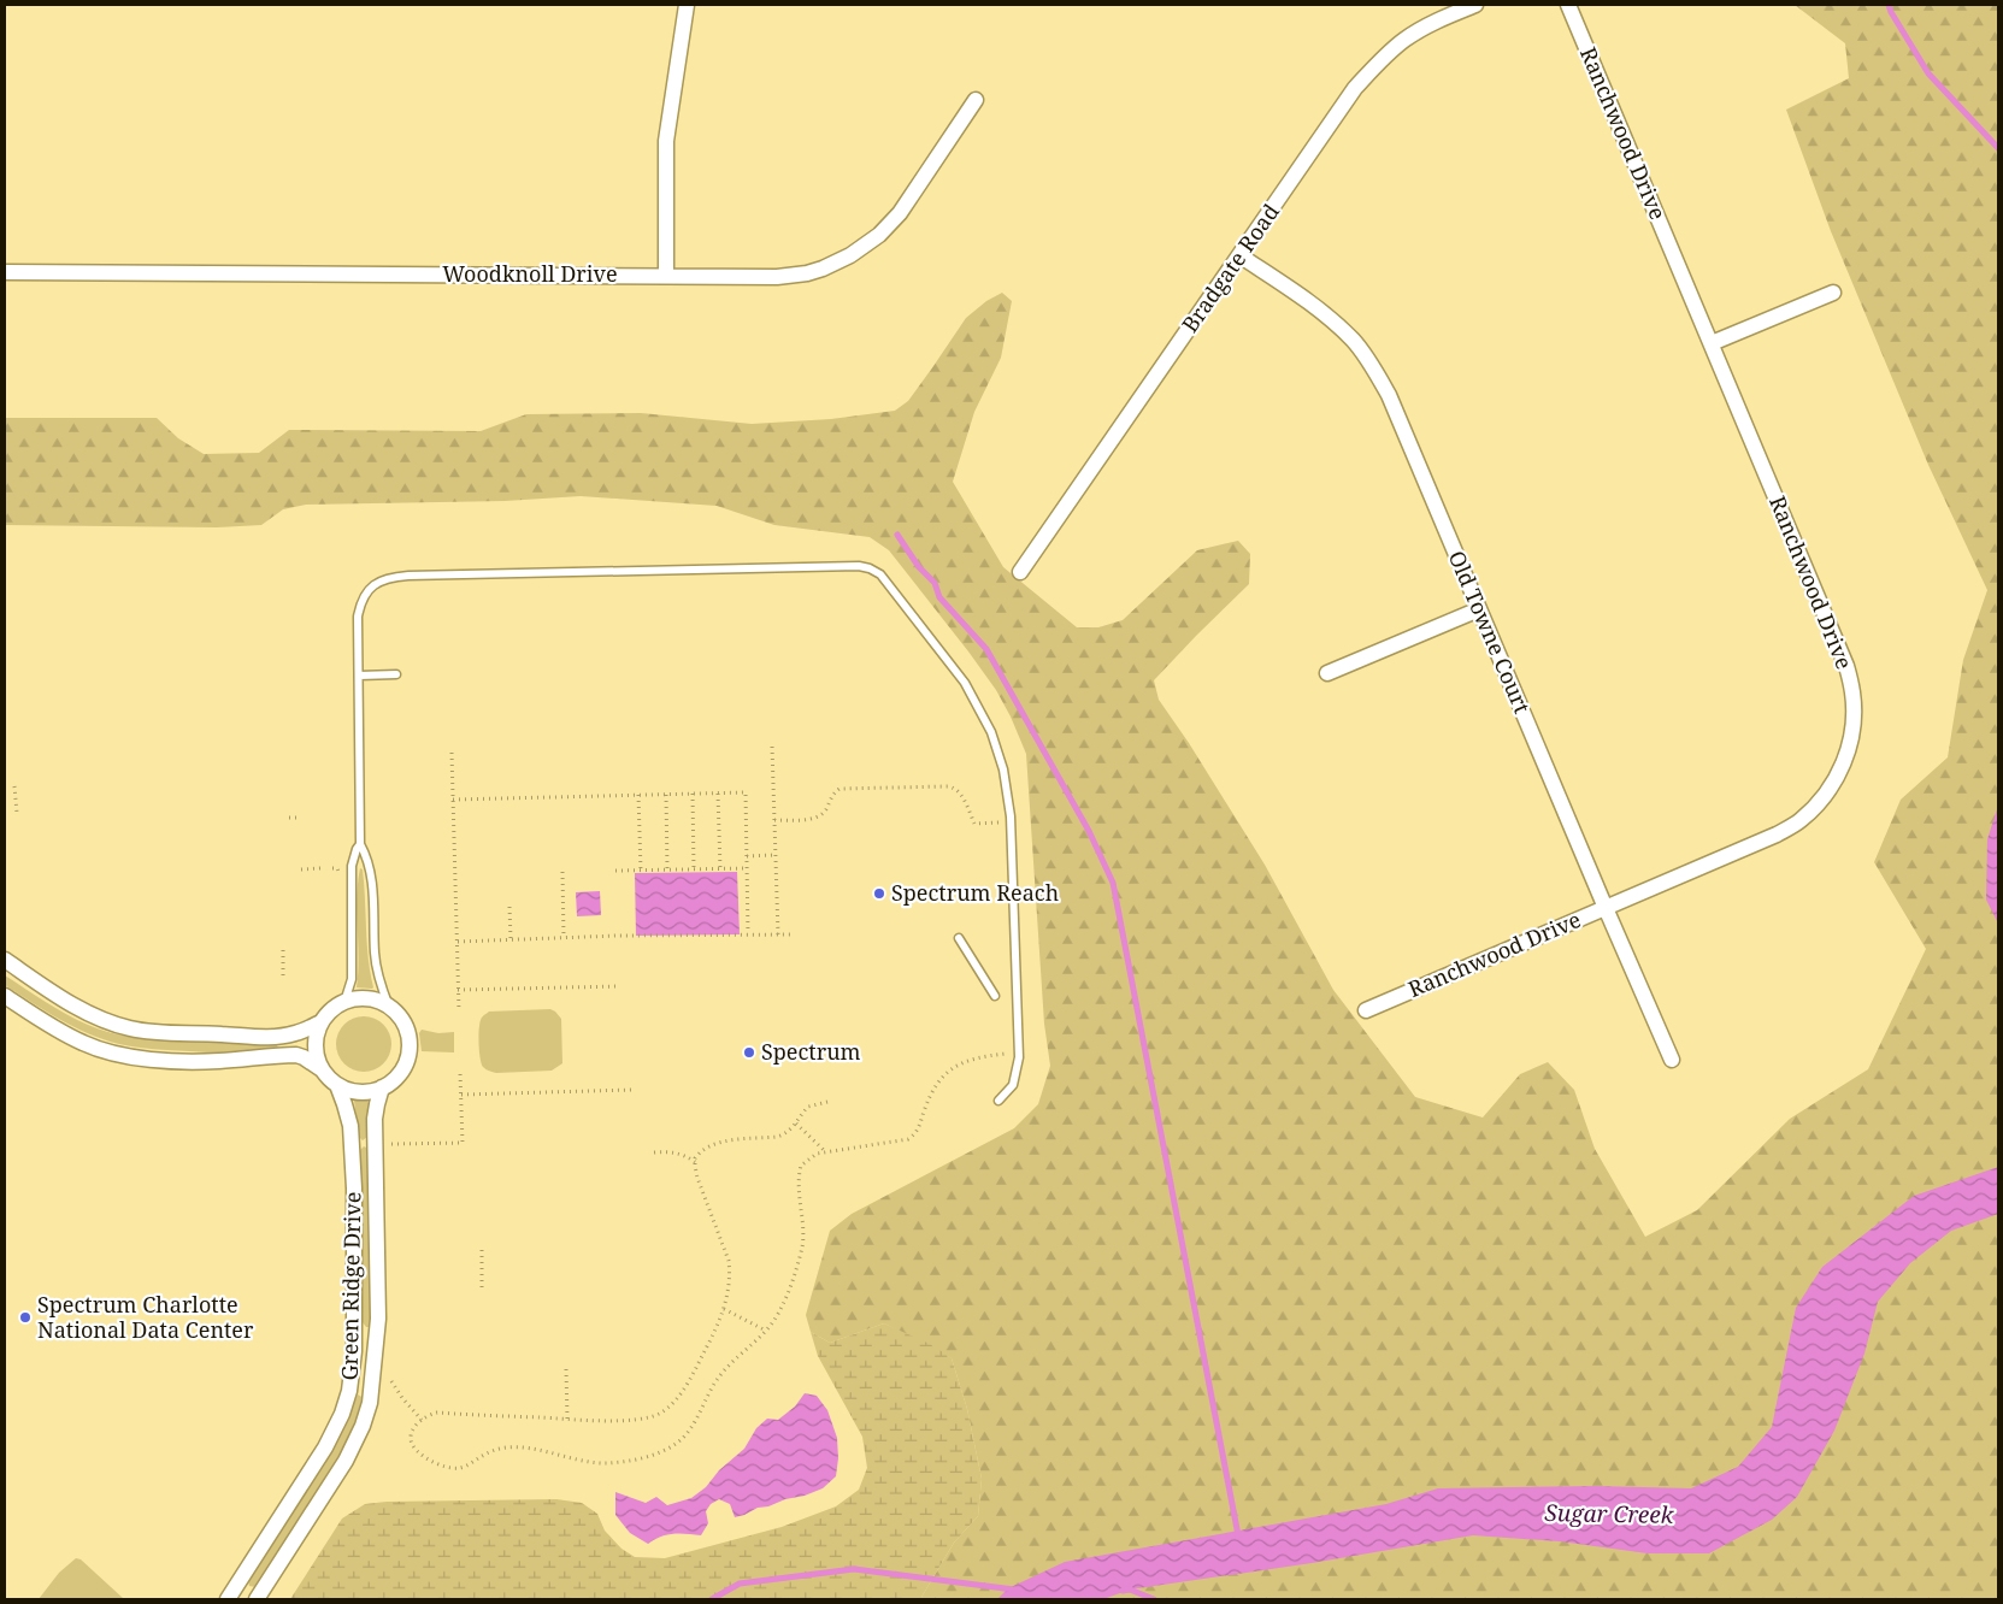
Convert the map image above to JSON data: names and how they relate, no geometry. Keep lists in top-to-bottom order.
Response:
{
  "streets": {
    "street": [
      "Ranchwood Drive",
      "Bradgate Road",
      "Woodknoll Drive",
      "Old Towne Court",
      "Green Ridge Drive"
    ]
  },
  "crossings": [
    ["Ranchwood Drive", "Old Towne Court"],
    ["Bradgate Road", "Old Towne Court"]
  ],
  "water": ["Sugar Creek"],
  "places": ["Spectrum Reach", "Spectrum", "Spectrum Charlotte National Data Center"]
}
